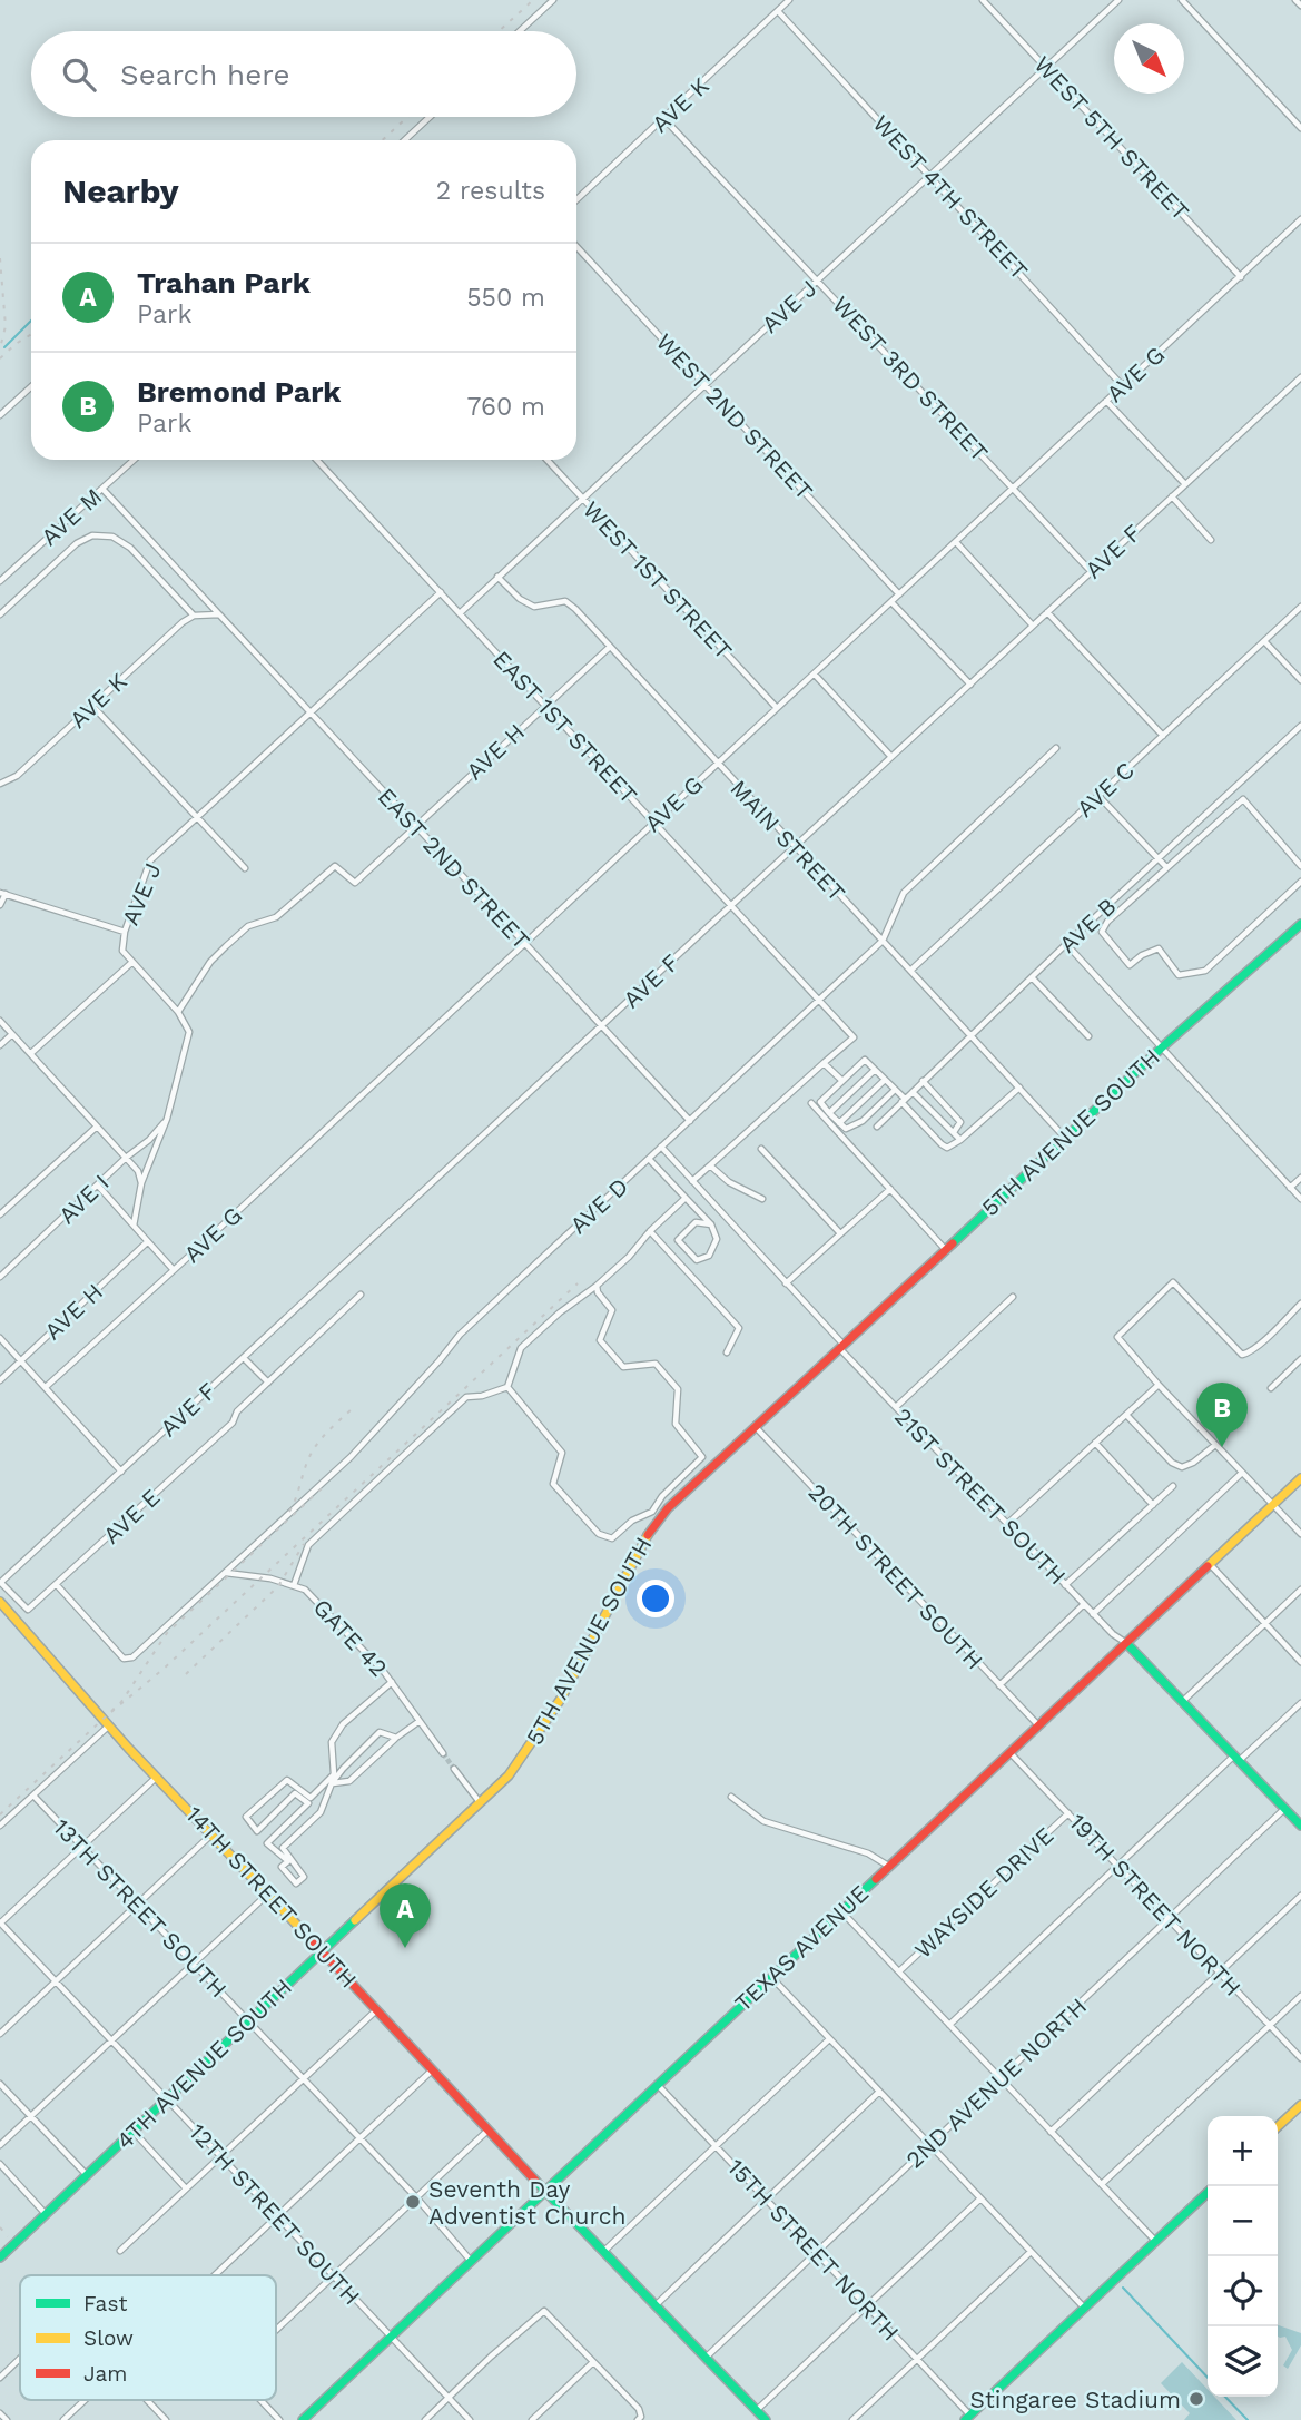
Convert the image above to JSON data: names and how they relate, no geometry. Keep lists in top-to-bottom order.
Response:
{
  "streets": {
    "street": [
      "AVE K",
      "WEST 5TH STREET",
      "WEST 4TH STREET",
      "AVE J",
      "AVE G",
      "WEST 3RD STREET",
      "WEST 2ND STREET",
      "AVE M",
      "AVE F",
      "WEST 1ST STREET",
      "EAST 1ST STREET",
      "AVE H",
      "AVE C",
      "MAIN STREET",
      "EAST 2ND STREET",
      "AVE B",
      "5TH AVENUE SOUTH",
      "AVE I",
      "AVE D",
      "21ST STREET SOUTH",
      "AVE E",
      "20TH STREET SOUTH",
      "GATE 42",
      "WAYSIDE DRIVE",
      "14TH STREET SOUTH",
      "19TH STREET NORTH",
      "13TH STREET SOUTH",
      "TEXAS AVENUE",
      "4TH AVENUE SOUTH",
      "2ND AVENUE NORTH",
      "12TH STREET SOUTH",
      "15TH STREET NORTH"
    ]
  },
  "crossings": [
    ["AVE K", "WEST 4TH STREET"],
    ["AVE K", "WEST 3RD STREET"],
    ["WEST 5TH STREET", "AVE J"],
    ["WEST 5TH STREET", "AVE G"],
    ["WEST 4TH STREET", "AVE J"],
    ["WEST 4TH STREET", "AVE G"],
    ["AVE J", "WEST 3RD STREET"],
    ["AVE J", "WEST 2ND STREET"],
    ["AVE J", "WEST 1ST STREET"],
    ["AVE J", "EAST 1ST STREET"],
    ["AVE J", "MAIN STREET"],
    ["AVE J", "EAST 2ND STREET"],
    ["AVE G", "WEST 3RD STREET"],
    ["AVE G", "WEST 2ND STREET"],
    ["AVE G", "WEST 1ST STREET"],
    ["AVE G", "EAST 1ST STREET"],
    ["AVE G", "MAIN STREET"],
    ["AVE G", "EAST 2ND STREET"],
    ["WEST 3RD STREET", "AVE F"],
    ["AVE M", "EAST 2ND STREET"],
    ["AVE F", "EAST 1ST STREET"],
    ["AVE F", "MAIN STREET"],
    ["AVE F", "EAST 2ND STREET"],
    ["AVE F", "AVE E"],
    ["EAST 1ST STREET", "AVE H"],
    ["EAST 1ST STREET", "AVE D"],
    ["AVE H", "MAIN STREET"],
    ["AVE H", "EAST 2ND STREET"],
    ["AVE C", "MAIN STREET"],
    ["MAIN STREET", "AVE B"],
    ["MAIN STREET", "5TH AVENUE SOUTH"],
    ["MAIN STREET", "AVE D"],
    ["EAST 2ND STREET", "AVE D"],
    ["5TH AVENUE SOUTH", "21ST STREET SOUTH"],
    ["5TH AVENUE SOUTH", "20TH STREET SOUTH"],
    ["5TH AVENUE SOUTH", "4TH AVENUE SOUTH"],
    ["AVE D", "21ST STREET SOUTH"],
    ["AVE D", "AVE E"],
    ["AVE D", "GATE 42"],
    ["21ST STREET SOUTH", "TEXAS AVENUE"],
    ["20TH STREET SOUTH", "TEXAS AVENUE"],
    ["WAYSIDE DRIVE", "19TH STREET NORTH"],
    ["14TH STREET SOUTH", "TEXAS AVENUE"],
    ["14TH STREET SOUTH", "4TH AVENUE SOUTH"],
    ["14TH STREET SOUTH", "2ND AVENUE NORTH"],
    ["19TH STREET NORTH", "TEXAS AVENUE"],
    ["19TH STREET NORTH", "2ND AVENUE NORTH"],
    ["13TH STREET SOUTH", "TEXAS AVENUE"],
    ["13TH STREET SOUTH", "4TH AVENUE SOUTH"],
    ["TEXAS AVENUE", "12TH STREET SOUTH"],
    ["TEXAS AVENUE", "15TH STREET NORTH"],
    ["4TH AVENUE SOUTH", "12TH STREET SOUTH"],
    ["2ND AVENUE NORTH", "15TH STREET NORTH"]
  ],
  "places": ["Seventh Day Adventist Church", "Stingaree Stadium"],
  "legend": ["Fast", "Slow", "Jam"],
  "north": "bottom right",
  "page": {
    "search": "Search here",
    "heading": ["Nearby", "2 results"],
    "list": [
      {
        "mark": "A",
        "name": "Trahan Park",
        "note": "Park",
        "value": "550 m"
      },
      {
        "mark": "B",
        "name": "Bremond Park",
        "note": "Park",
        "value": "760 m"
      }
    ],
    "pins": ["B", "A"],
    "map_buttons": ["+", "−"]
  }
}
